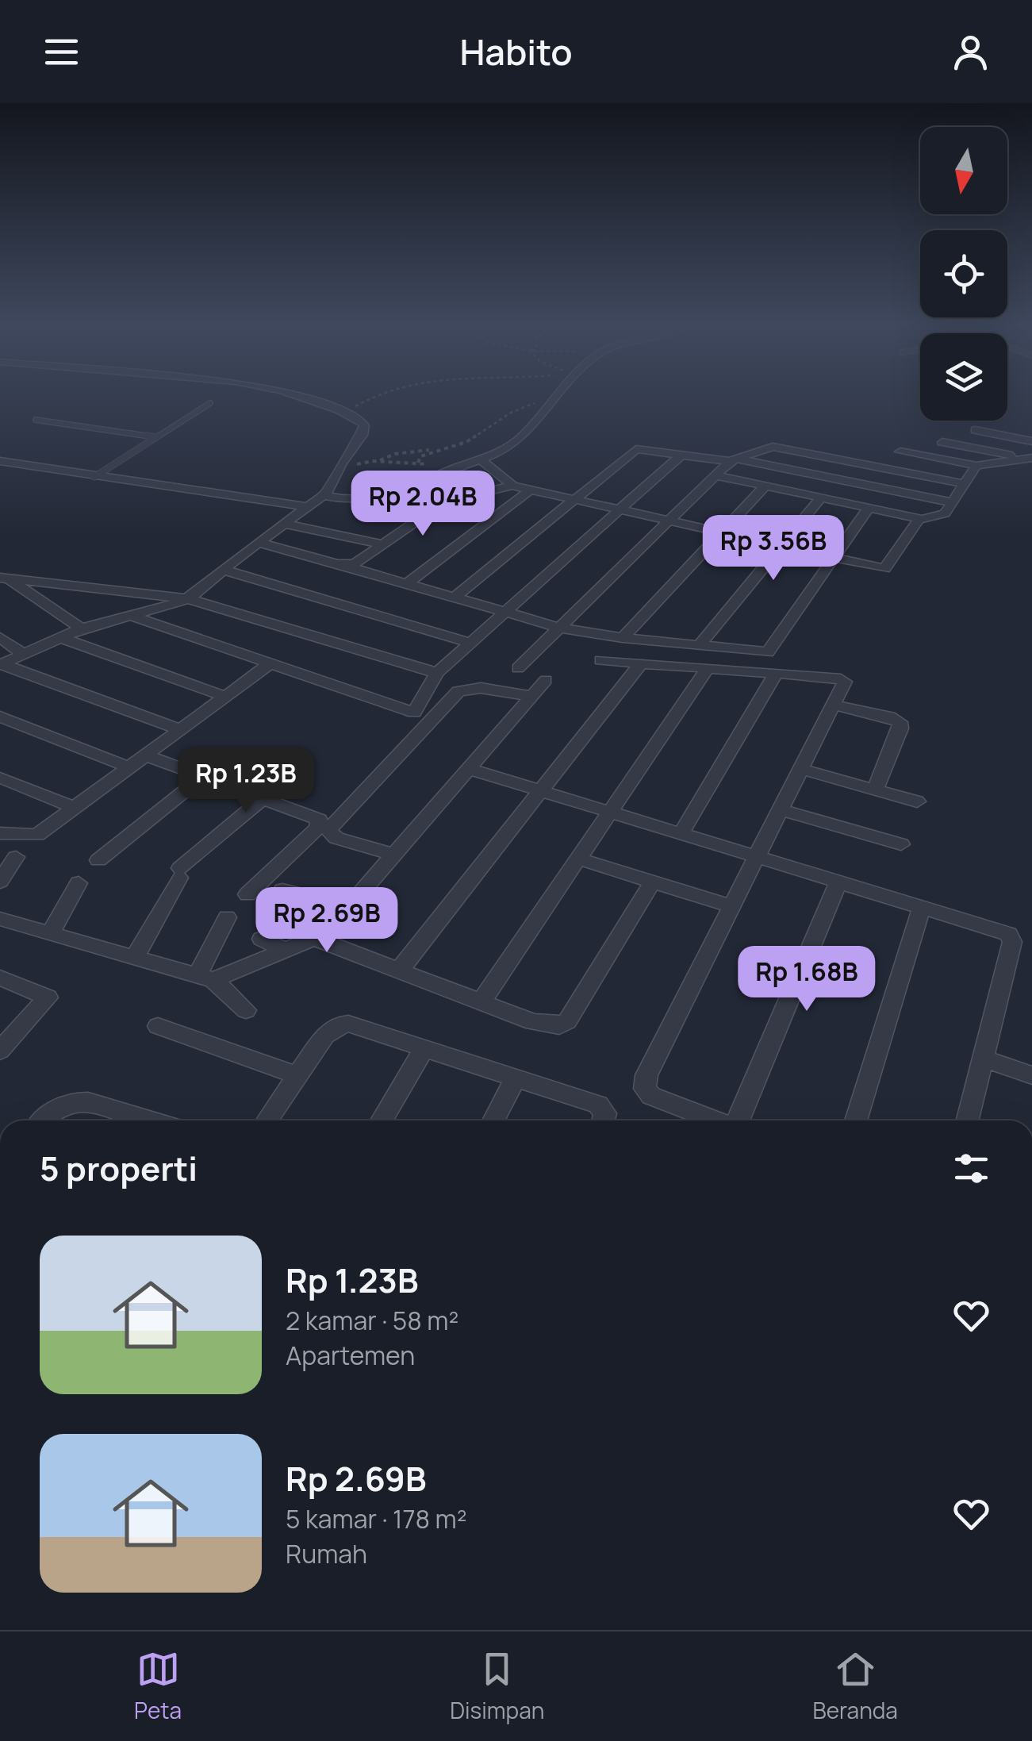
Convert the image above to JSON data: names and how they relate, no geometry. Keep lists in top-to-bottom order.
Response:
{
  "north": "bottom",
  "page": {
    "header": "Habito",
    "price": [
      "Rp 2.04B",
      "Rp 3.56B",
      "Rp 1.23B",
      "Rp 2.69B",
      "Rp 1.68B"
    ],
    "heading": "5 properti",
    "list": [
      {
        "name": "Rp 1.23B",
        "note": "2 kamar · 58 m² · Apartemen"
      },
      {
        "name": "Rp 2.69B",
        "note": "5 kamar · 178 m² · Rumah"
      }
    ],
    "tabs": ["Peta", "Disimpan", "Beranda"]
  }
}
